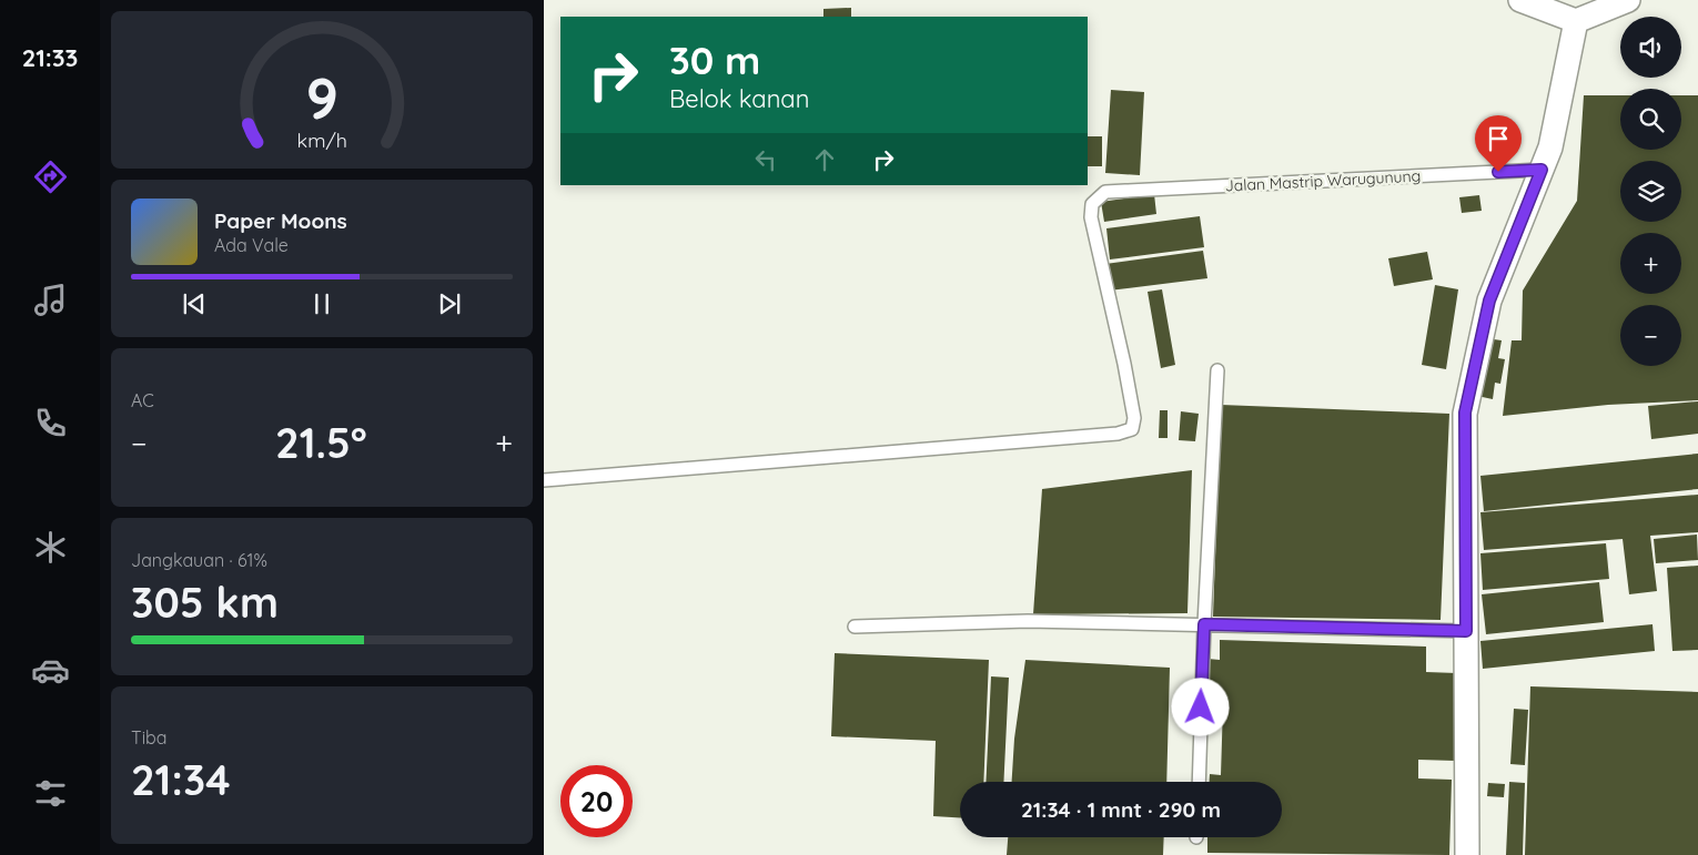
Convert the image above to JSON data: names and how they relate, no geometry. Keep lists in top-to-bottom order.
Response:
{
  "streets": {
    "lane": ["Jalan Mastrip Warugunung"]
  },
  "page": {
    "tabs": "21:33",
    "map_buttons": ["+", "−"],
    "turn": ["30 m", "Belok kanan"],
    "song": ["Paper Moons", "Ada Vale"],
    "tile": [
      "AC",
      ["Jangkauan · 61%", "305 km"],
      ["Tiba", "21:34"]
    ],
    "heat": ["−", "21.5°", "+"],
    "limit": "20",
    "trip": "21:34 · 1 mnt · 290 m",
    "gauge": ["9", "km/h"]
  }
}
